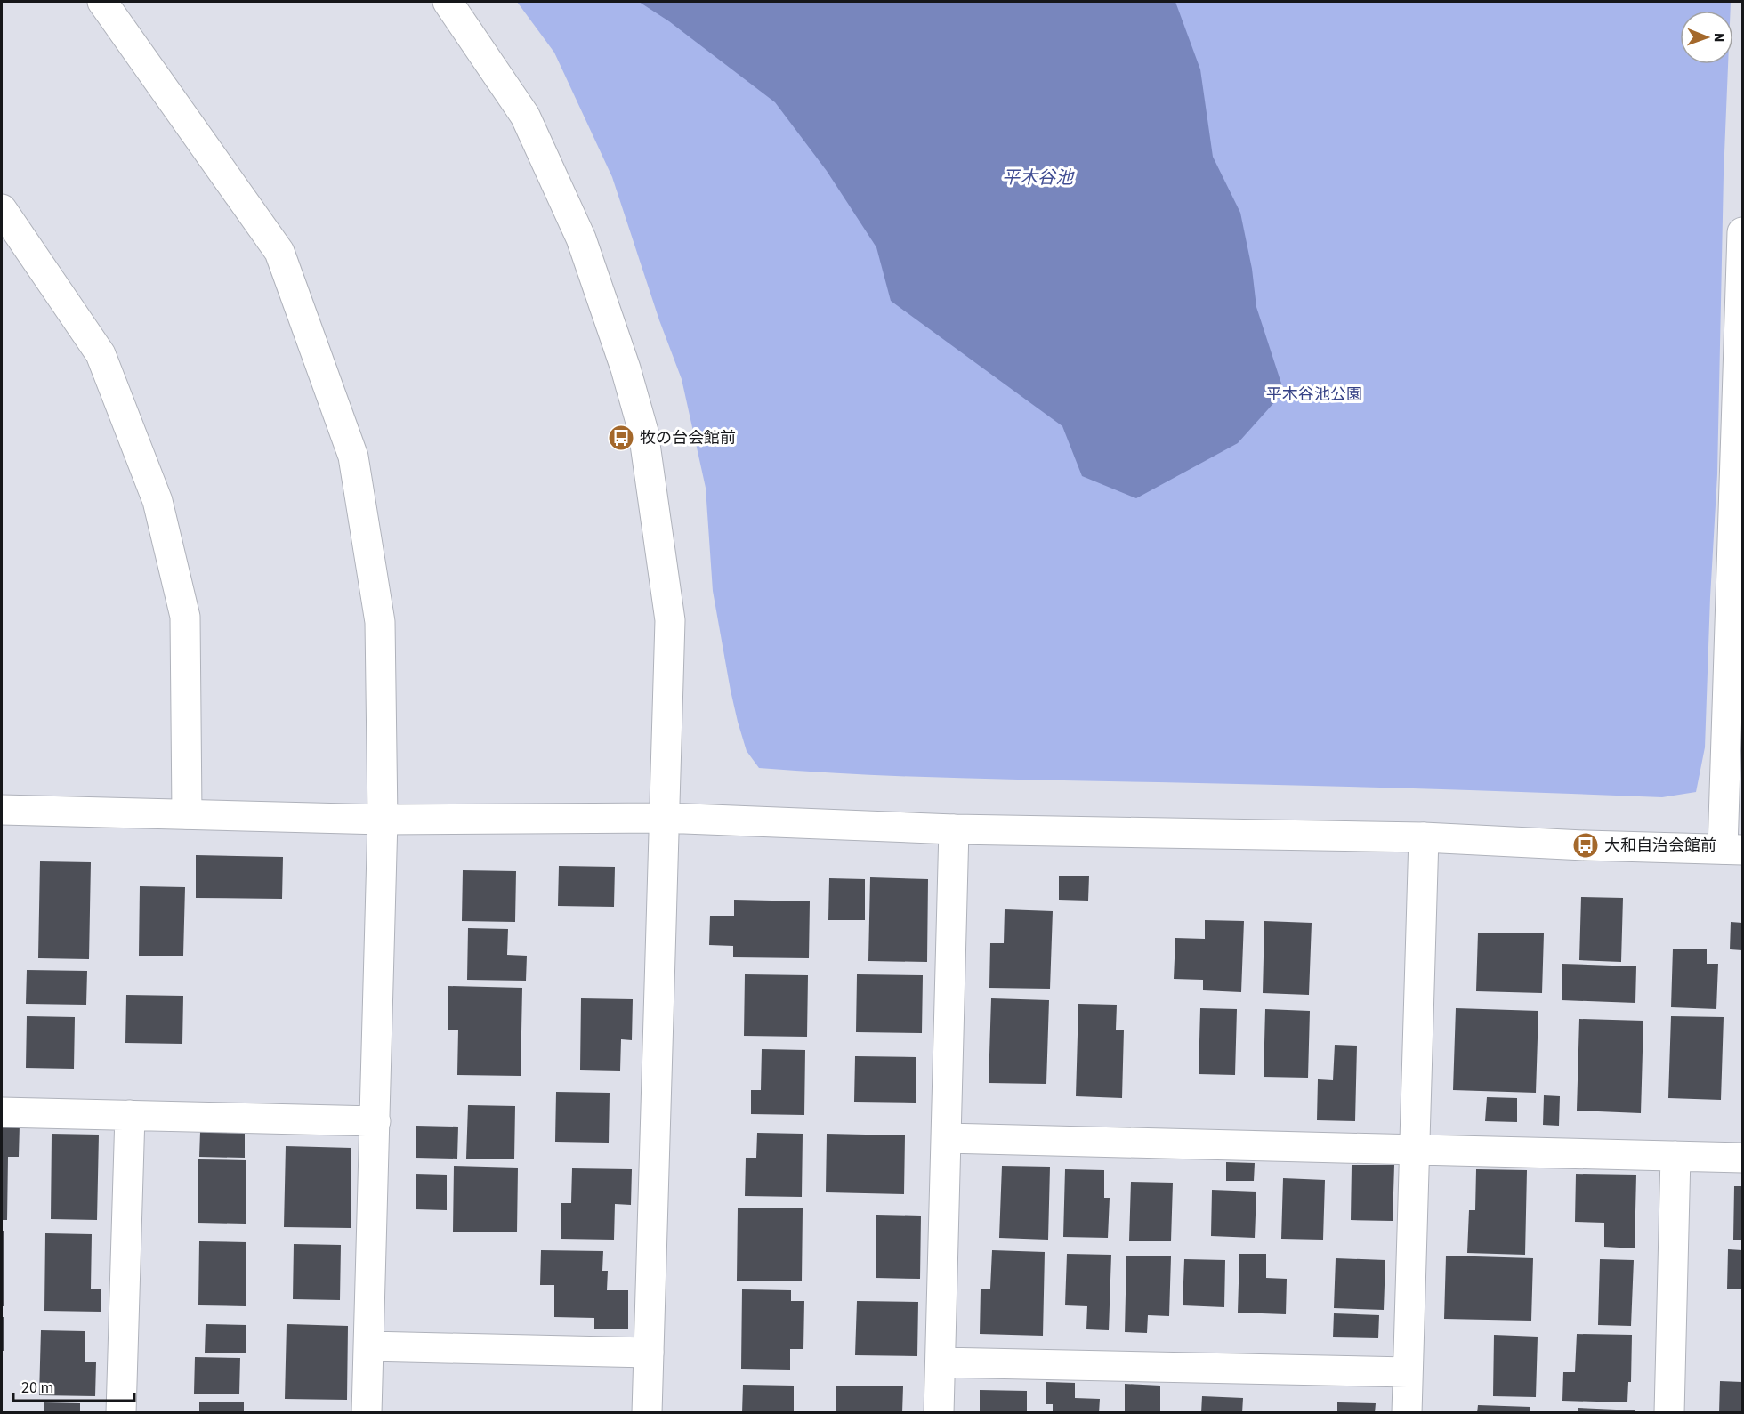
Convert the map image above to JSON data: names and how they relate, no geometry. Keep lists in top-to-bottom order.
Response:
{
  "water": ["平木谷池"],
  "parks": ["平木谷池公園"],
  "places": {
    "bus stop": ["牧の台会館前", "大和自治会館前"]
  },
  "scale_bar": "20 m",
  "north": "right"
}
